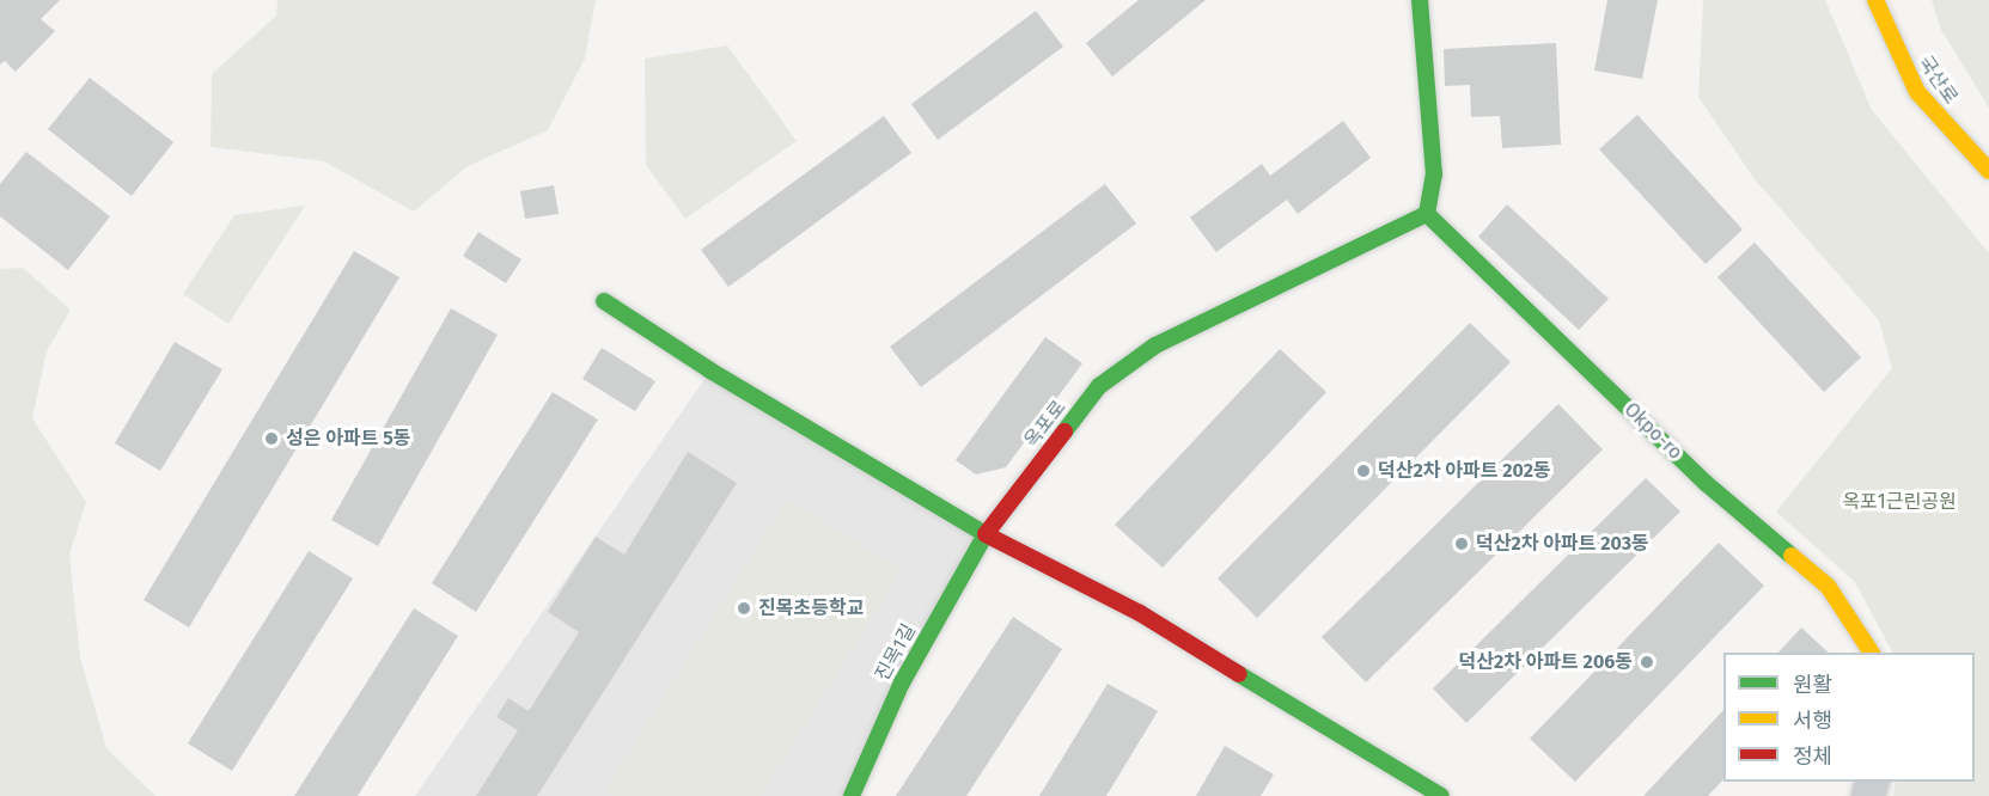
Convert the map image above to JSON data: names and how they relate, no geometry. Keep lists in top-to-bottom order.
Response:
{
  "streets": {
    "street": [
      "국산로",
      "옥포로",
      "Okpo-ro",
      "진목1길"
    ]
  },
  "crossings": [
    ["옥포로", "Okpo-ro"],
    ["옥포로", "진목1길"]
  ],
  "parks": ["옥포1근린공원"],
  "places": [
    "성은 아파트 5동",
    "덕산2차 아파트 202동",
    "덕산2차 아파트 203동",
    "진목초등학교",
    "덕산2차 아파트 206동"
  ],
  "legend": ["원활", "서행", "정체"]
}
